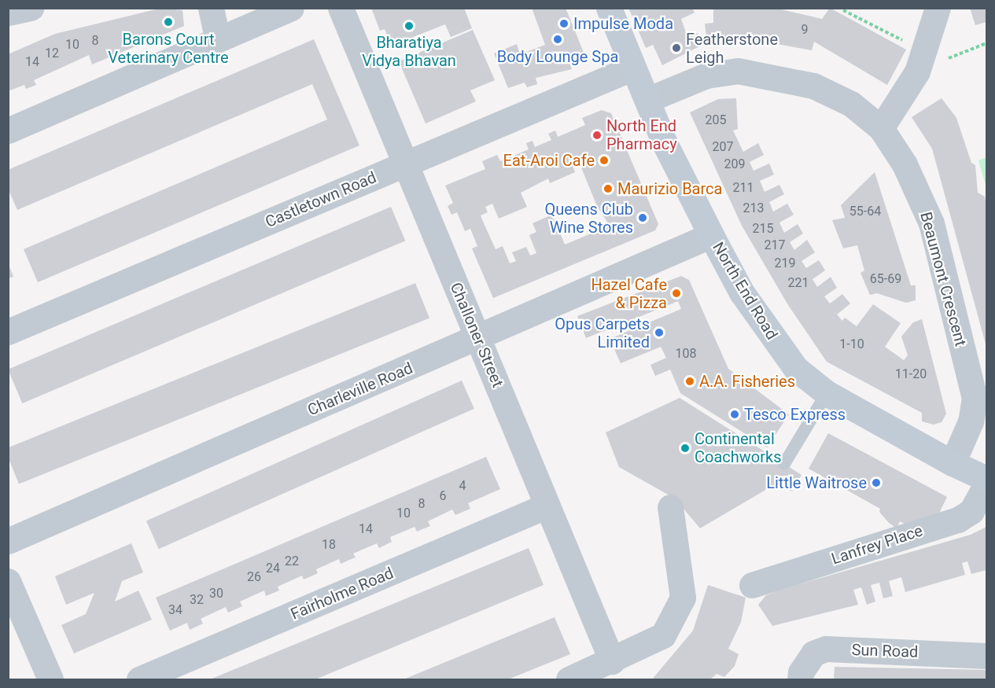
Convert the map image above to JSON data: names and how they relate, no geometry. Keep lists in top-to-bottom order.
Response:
{
  "streets": {
    "main road": ["North End Road"],
    "street": [
      "Castletown Road",
      "Beaumont Crescent",
      "Challoner Street",
      "Charleville Road",
      "Lanfrey Place",
      "Fairholme Road",
      "Sun Road"
    ]
  },
  "crossings": [
    ["Castletown Road", "North End Road"],
    ["Castletown Road", "Challoner Street"],
    ["Beaumont Crescent", "North End Road"],
    ["North End Road", "Charleville Road"],
    ["Challoner Street", "Charleville Road"],
    ["Challoner Street", "Fairholme Road"]
  ],
  "places": [
    "Barons Court Veterinary Centre",
    "Impulse Moda",
    "Bharatiya Vidya Bhavan",
    "Body Lounge Spa",
    "Featherstone Leigh",
    "North End Pharmacy",
    "Eat-Aroi Cafe",
    "Maurizio Barca",
    "Queens Club Wine Stores",
    "Hazel Cafe & Pizza",
    "Opus Carpets Limited",
    "A.A. Fisheries",
    "Tesco Express",
    "Continental Coachworks",
    "Little Waitrose"
  ],
  "house_numbers": [
    "9",
    "8",
    "10",
    "12",
    "14",
    "205",
    "207",
    "209",
    "211",
    "213",
    "55-64",
    "215",
    "217",
    "219",
    "65-69",
    "221",
    "1-10",
    "108",
    "11-20",
    "4",
    "6",
    "8",
    "10",
    "14",
    "18",
    "22",
    "24",
    "26",
    "30",
    "32",
    "34"
  ]
}
